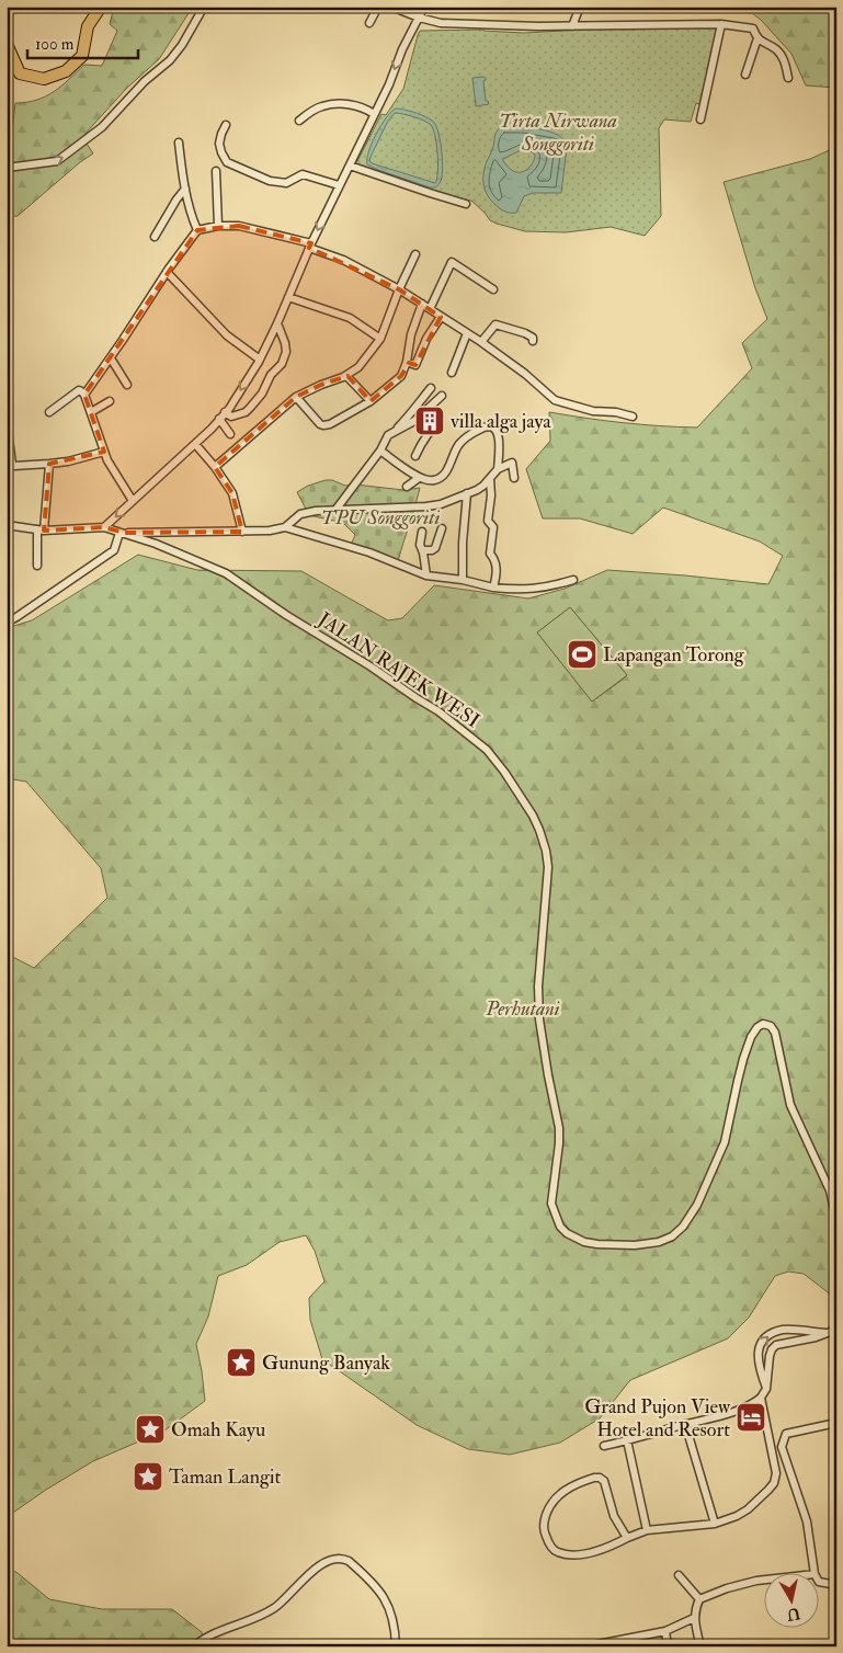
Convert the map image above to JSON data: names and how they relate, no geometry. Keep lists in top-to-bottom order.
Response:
{
  "streets": {
    "street": ["JALAN RAJEK WESI"]
  },
  "parks": ["Tirta Nirwana Songgoriti", "TPU Songgoriti", "Perhutani"],
  "places": {
    "building": ["villa alga jaya"],
    "sports": ["Lapangan Torong"],
    "place": ["Gunung Banyak", "Omah Kayu", "Taman Langit"],
    "hotel": ["Grand Pujon View Hotel and Resort"]
  },
  "scale_bar": "100 m",
  "north": "bottom"
}
